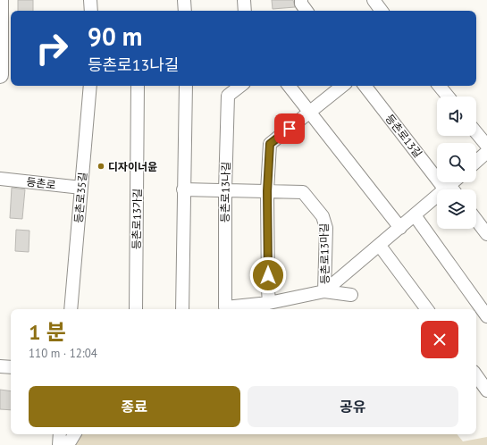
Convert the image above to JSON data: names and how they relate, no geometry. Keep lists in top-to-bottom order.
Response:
{
  "streets": {
    "street": [
      "등촌로13길",
      "등촌로",
      "등촌로13나길",
      "등촌로35길",
      "등촌로13가길",
      "등촌로13마길"
    ]
  },
  "crossings": [
    ["등촌로13길", "등촌로13마길"],
    ["등촌로", "등촌로35길"],
    ["등촌로13나길", "등촌로13마길"]
  ],
  "places": ["디자이너윤"],
  "page": {
    "turn": ["90 m", "등촌로13나길"],
    "heading": ["1 분", "110 m · 12:04"],
    "buttons": ["종료", "공유"]
  }
}
